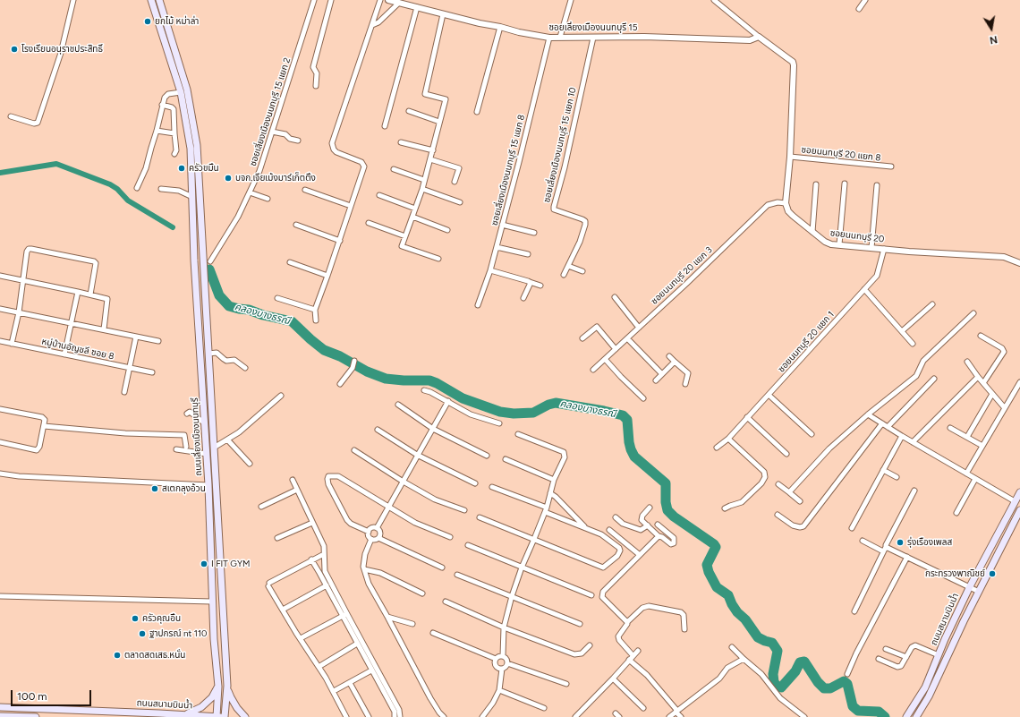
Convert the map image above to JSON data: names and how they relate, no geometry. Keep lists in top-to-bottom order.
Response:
{
  "streets": {
    "main road": ["ถนนเลี่ยงเมืองนนทบุรี", "ถนนสนามบินน้ำ"],
    "street": [
      "ซอยเลี่ยงเมืองนนทบุรี 15",
      "ซอยเลี่ยงเมืองนนทบุรี 15 แยก 2",
      "ซอยเลี่ยงเมืองนนทบุรี 15 แยก 10",
      "ซอยนนทบุรี 20 แยก 8",
      "ซอยเลี่ยงเมืองนนทบุรี 15 แยก 8",
      "ซอยนนทบุรี 20",
      "ซอยนนทบุรี 20 แยก 3",
      "ซอยนนทบุรี 20 แยก 1",
      "หมู่บ้านอัญชลี ซอย 8"
    ]
  },
  "crossings": [
    ["ซอยเลี่ยงเมืองนนทบุรี 15", "ซอยเลี่ยงเมืองนนทบุรี 15 แยก 10"],
    ["ซอยเลี่ยงเมืองนนทบุรี 15", "ซอยเลี่ยงเมืองนนทบุรี 15 แยก 8"],
    ["ซอยนนทบุรี 20", "ซอยนนทบุรี 20 แยก 3"],
    ["ซอยนนทบุรี 20", "ซอยนนทบุรี 20 แยก 1"],
    ["ถนนเลี่ยงเมืองนนทบุรี", "ถนนสนามบินน้ำ"]
  ],
  "water": ["คลองบางธรณี"],
  "places": [
    "ยกไม้ หม่าล่า",
    "โรงเรียนอนุราชประสิทธิ์",
    "ครัวขมิ้น",
    "บจก.เจียเม้งมาร์เก็ตติ้ง",
    "สเตกลุงอ้วน",
    "รุ่งเรืองเพลส",
    "I FIT GYM",
    "กระทรวงพาณิชย์",
    "ครัวคุณอิ้น",
    "ฐาปกรณ์ nt 110",
    "ตลาดสดเสธ.หนั่น"
  ],
  "scale_bar": "100 m",
  "north": "bottom"
}
